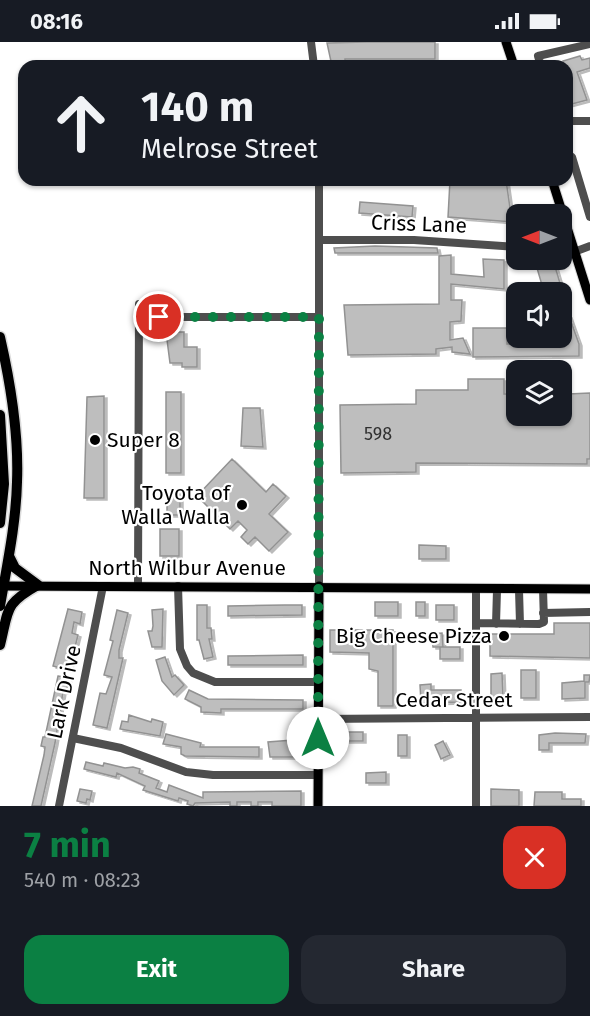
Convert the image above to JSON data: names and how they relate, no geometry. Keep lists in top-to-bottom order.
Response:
{
  "streets": {
    "main road": ["North Wilbur Avenue"],
    "street": ["Criss Lane", "Lark Drive", "Cedar Street"]
  },
  "crossings": [
    ["North Wilbur Avenue", "Lark Drive"]
  ],
  "places": ["Super 8", "Toyota of Walla Walla", "Big Cheese Pizza"],
  "house_numbers": ["598"],
  "north": "left",
  "page": {
    "status": "08:16",
    "turn": ["140 m", "Melrose Street"],
    "heading": ["7 min", "540 m · 08:23"],
    "buttons": ["Exit", "Share"]
  }
}
